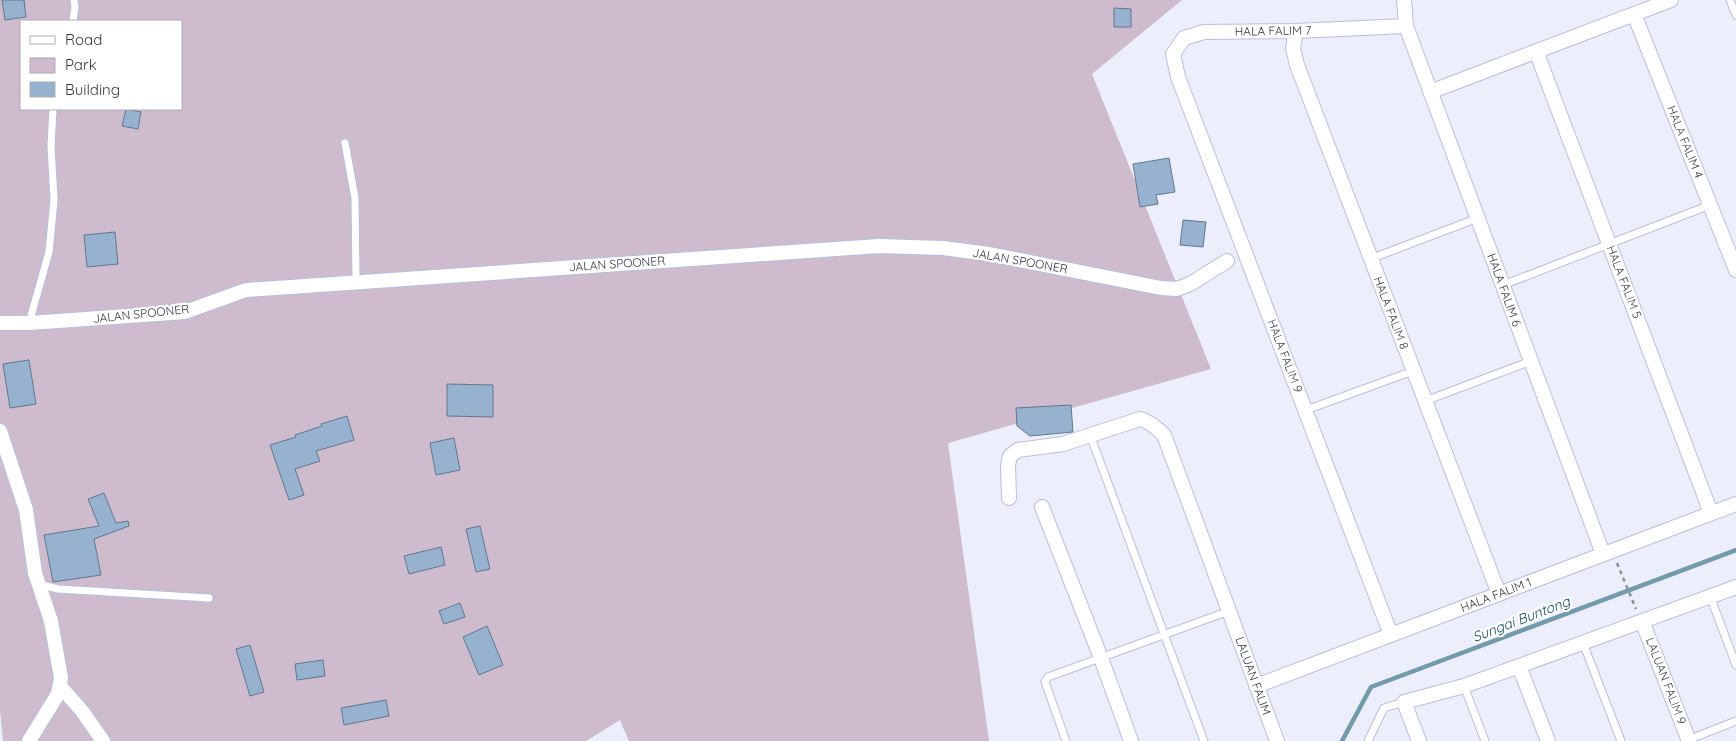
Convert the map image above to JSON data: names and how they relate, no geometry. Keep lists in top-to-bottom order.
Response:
{
  "streets": {
    "street": [
      "HALA FALIM 7",
      "HALA FALIM 4",
      "JALAN SPOONER",
      "HALA FALIM 5",
      "HALA FALIM 6",
      "HALA FALIM 8",
      "HALA FALIM 9",
      "HALA FALIM 1",
      "LALUAN FALIM",
      "LALUAN FALIM 9"
    ]
  },
  "crossings": [
    ["HALA FALIM 7", "HALA FALIM 6"],
    ["HALA FALIM 7", "HALA FALIM 8"],
    ["HALA FALIM 7", "HALA FALIM 9"],
    ["HALA FALIM 5", "HALA FALIM 1"],
    ["HALA FALIM 6", "HALA FALIM 1"],
    ["HALA FALIM 8", "HALA FALIM 1"],
    ["HALA FALIM 9", "HALA FALIM 1"],
    ["HALA FALIM 1", "LALUAN FALIM"]
  ],
  "water": ["Sungai Buntong"],
  "legend": ["Road", "Park", "Building"]
}
